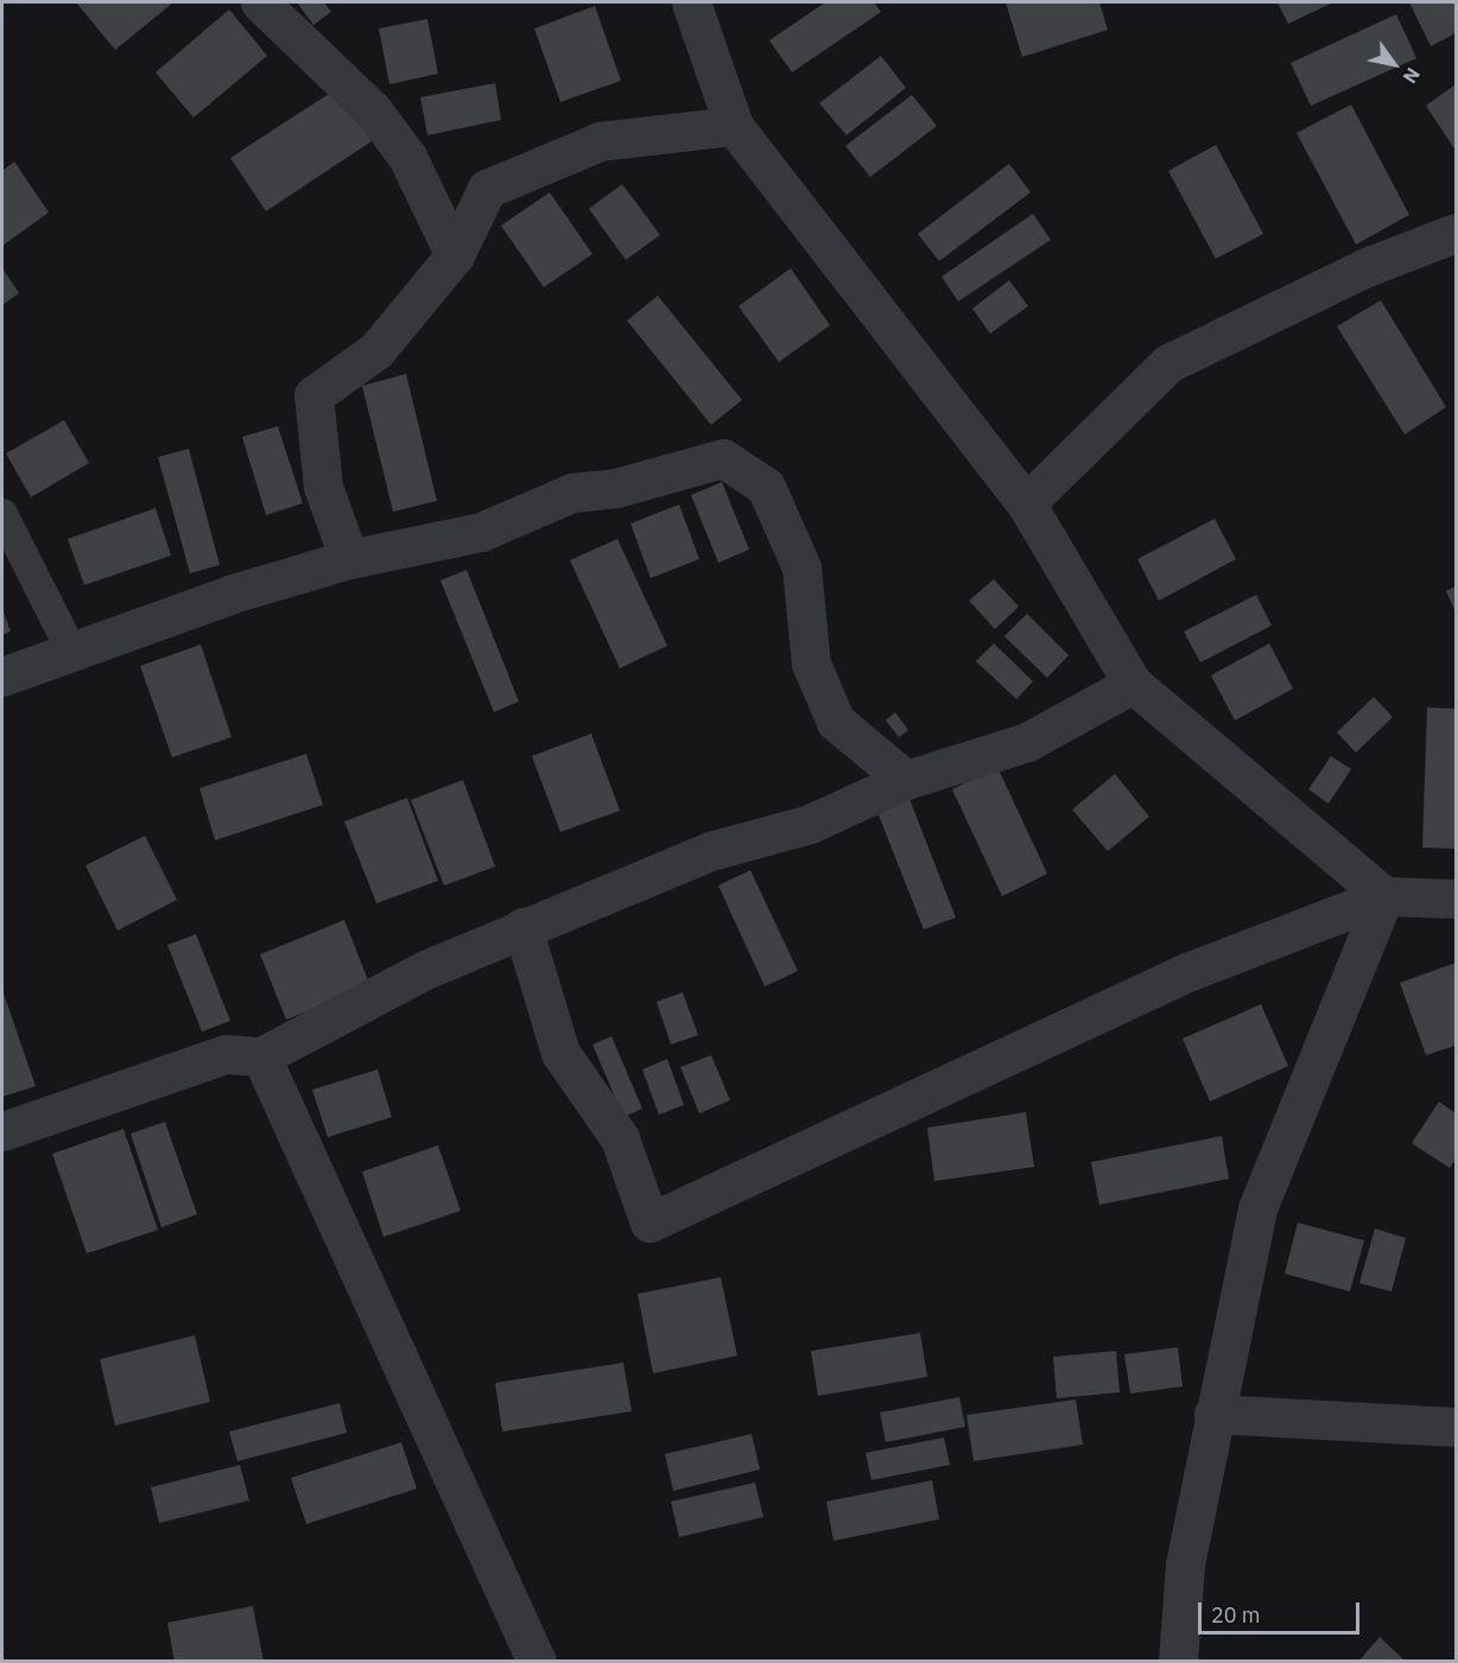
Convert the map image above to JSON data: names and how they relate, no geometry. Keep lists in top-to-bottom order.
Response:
{
  "scale_bar": "20 m",
  "north": "bottom right"
}
